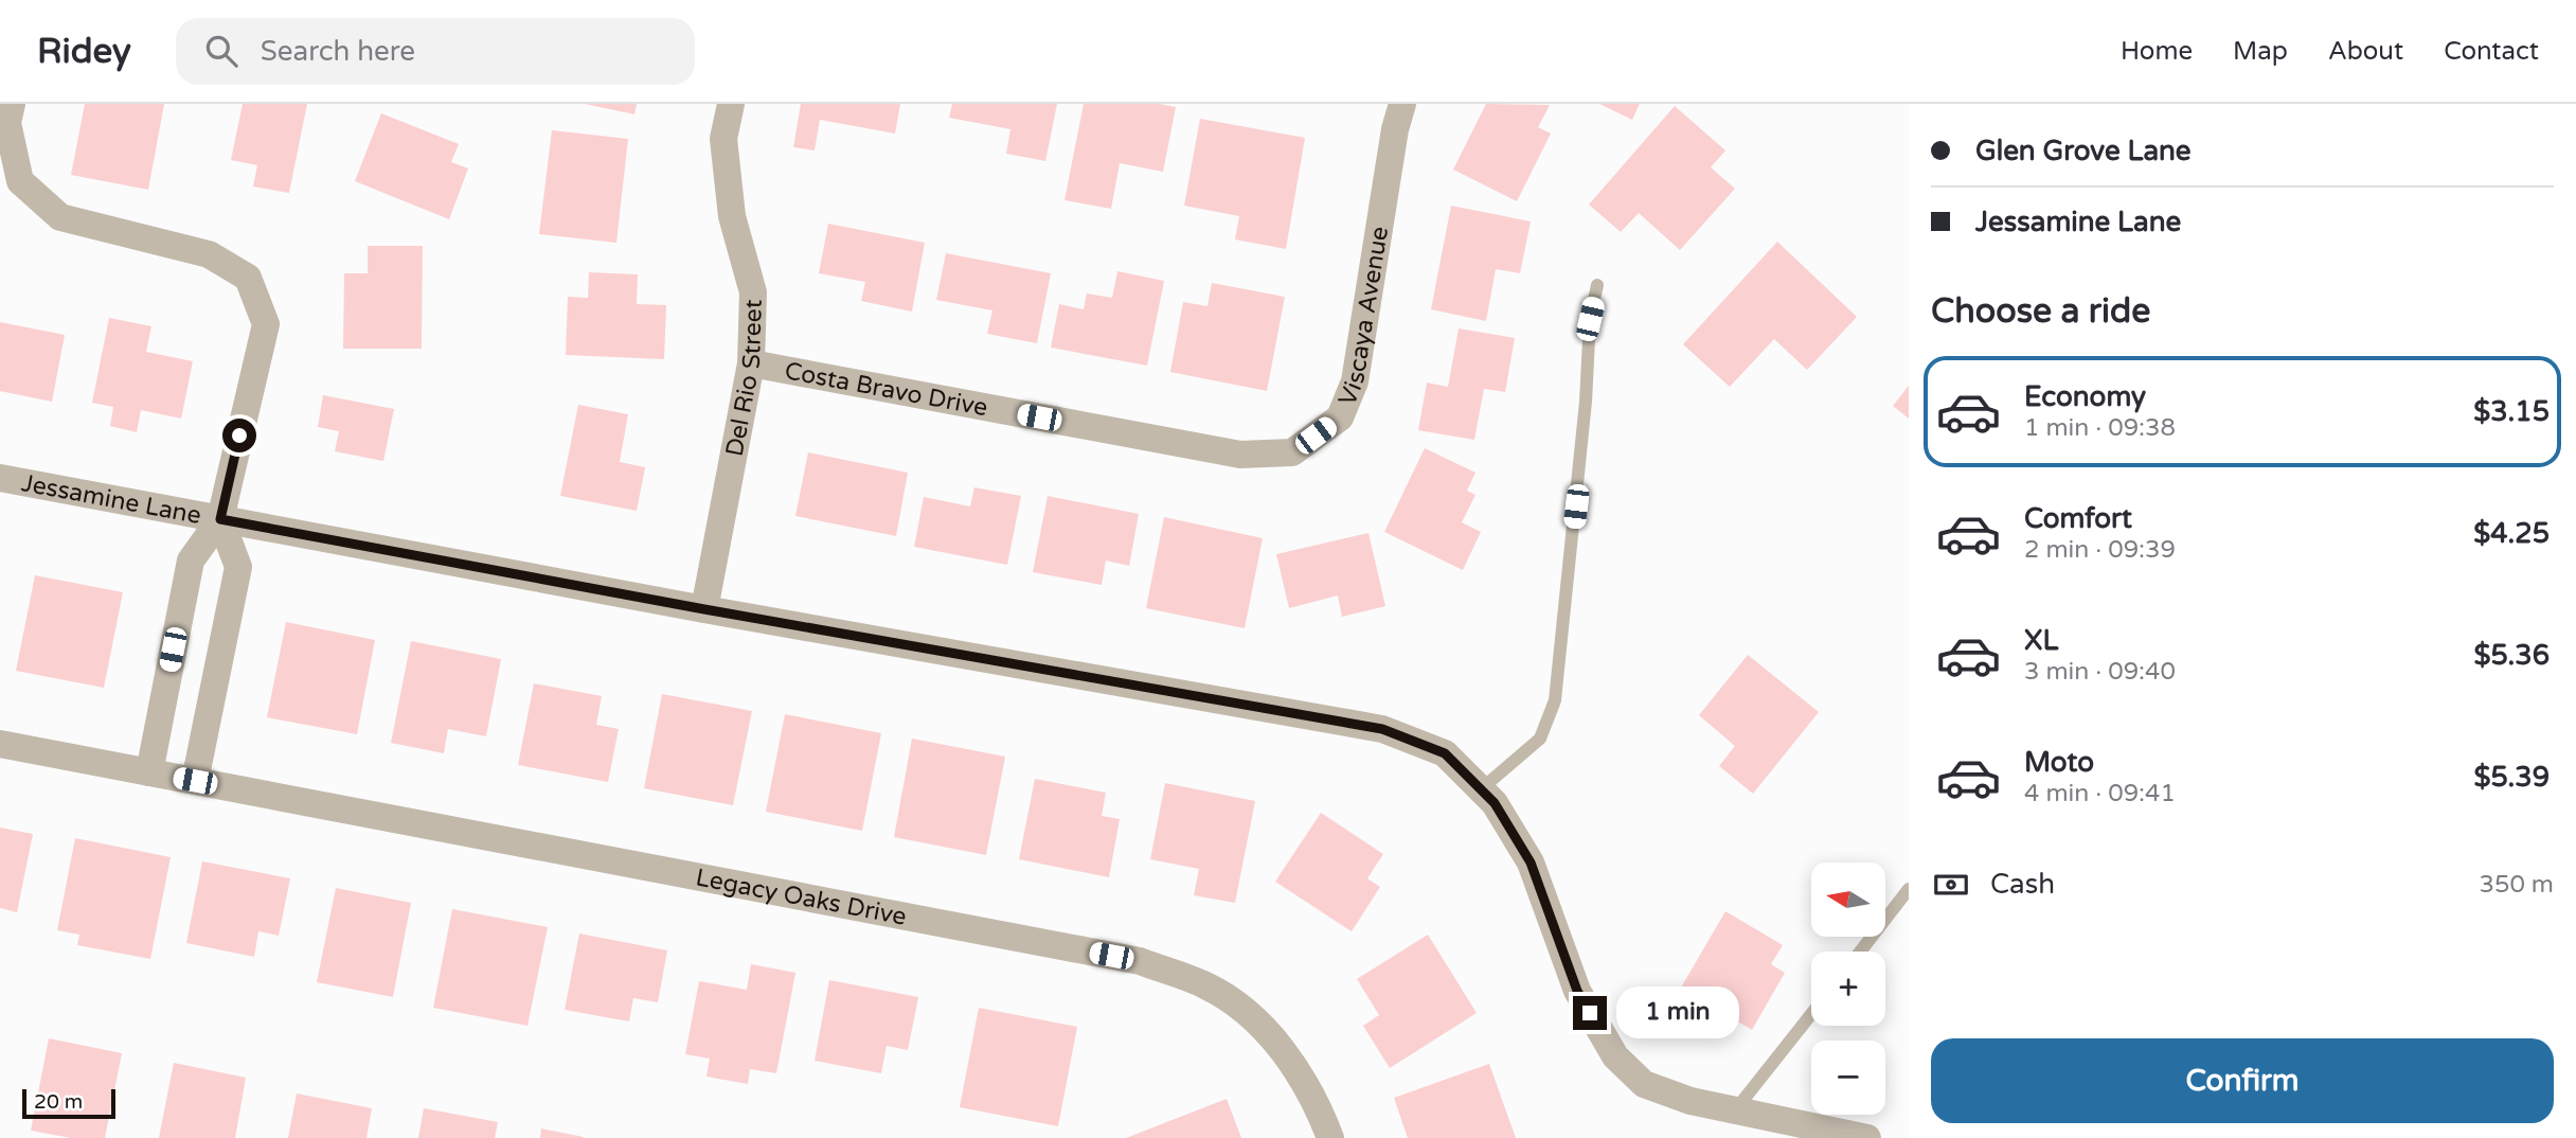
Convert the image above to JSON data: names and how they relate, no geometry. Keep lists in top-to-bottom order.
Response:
{
  "streets": {
    "street": [
      "Viscaya Avenue",
      "Del Rio Street",
      "Costa Bravo Drive",
      "Jessamine Lane",
      "Legacy Oaks Drive"
    ]
  },
  "crossings": [
    ["Viscaya Avenue", "Costa Bravo Drive"],
    ["Del Rio Street", "Costa Bravo Drive"],
    ["Del Rio Street", "Jessamine Lane"]
  ],
  "scale_bar": "20 m",
  "north": "left",
  "page": {
    "header": "Ridey",
    "search": "Search here",
    "nav": [
      "Home",
      "Map",
      "About",
      "Contact"
    ],
    "banner": ["Glen Grove Lane", "Jessamine Lane"],
    "heading": "Choose a ride",
    "list": [
      {
        "name": "Economy",
        "note": "1 min · 09:38",
        "value": "$3.15"
      },
      {
        "name": "Comfort",
        "note": "2 min · 09:39",
        "value": "$4.25"
      },
      {
        "name": "XL",
        "note": "3 min · 09:40",
        "value": "$5.36"
      },
      {
        "name": "Moto",
        "note": "4 min · 09:41",
        "value": "$5.39"
      }
    ],
    "pay": ["Cash", "350 m"],
    "map_buttons": ["+", "−"],
    "bubble": "1 min",
    "buttons": "Confirm",
    "scale": "20 m"
  }
}
